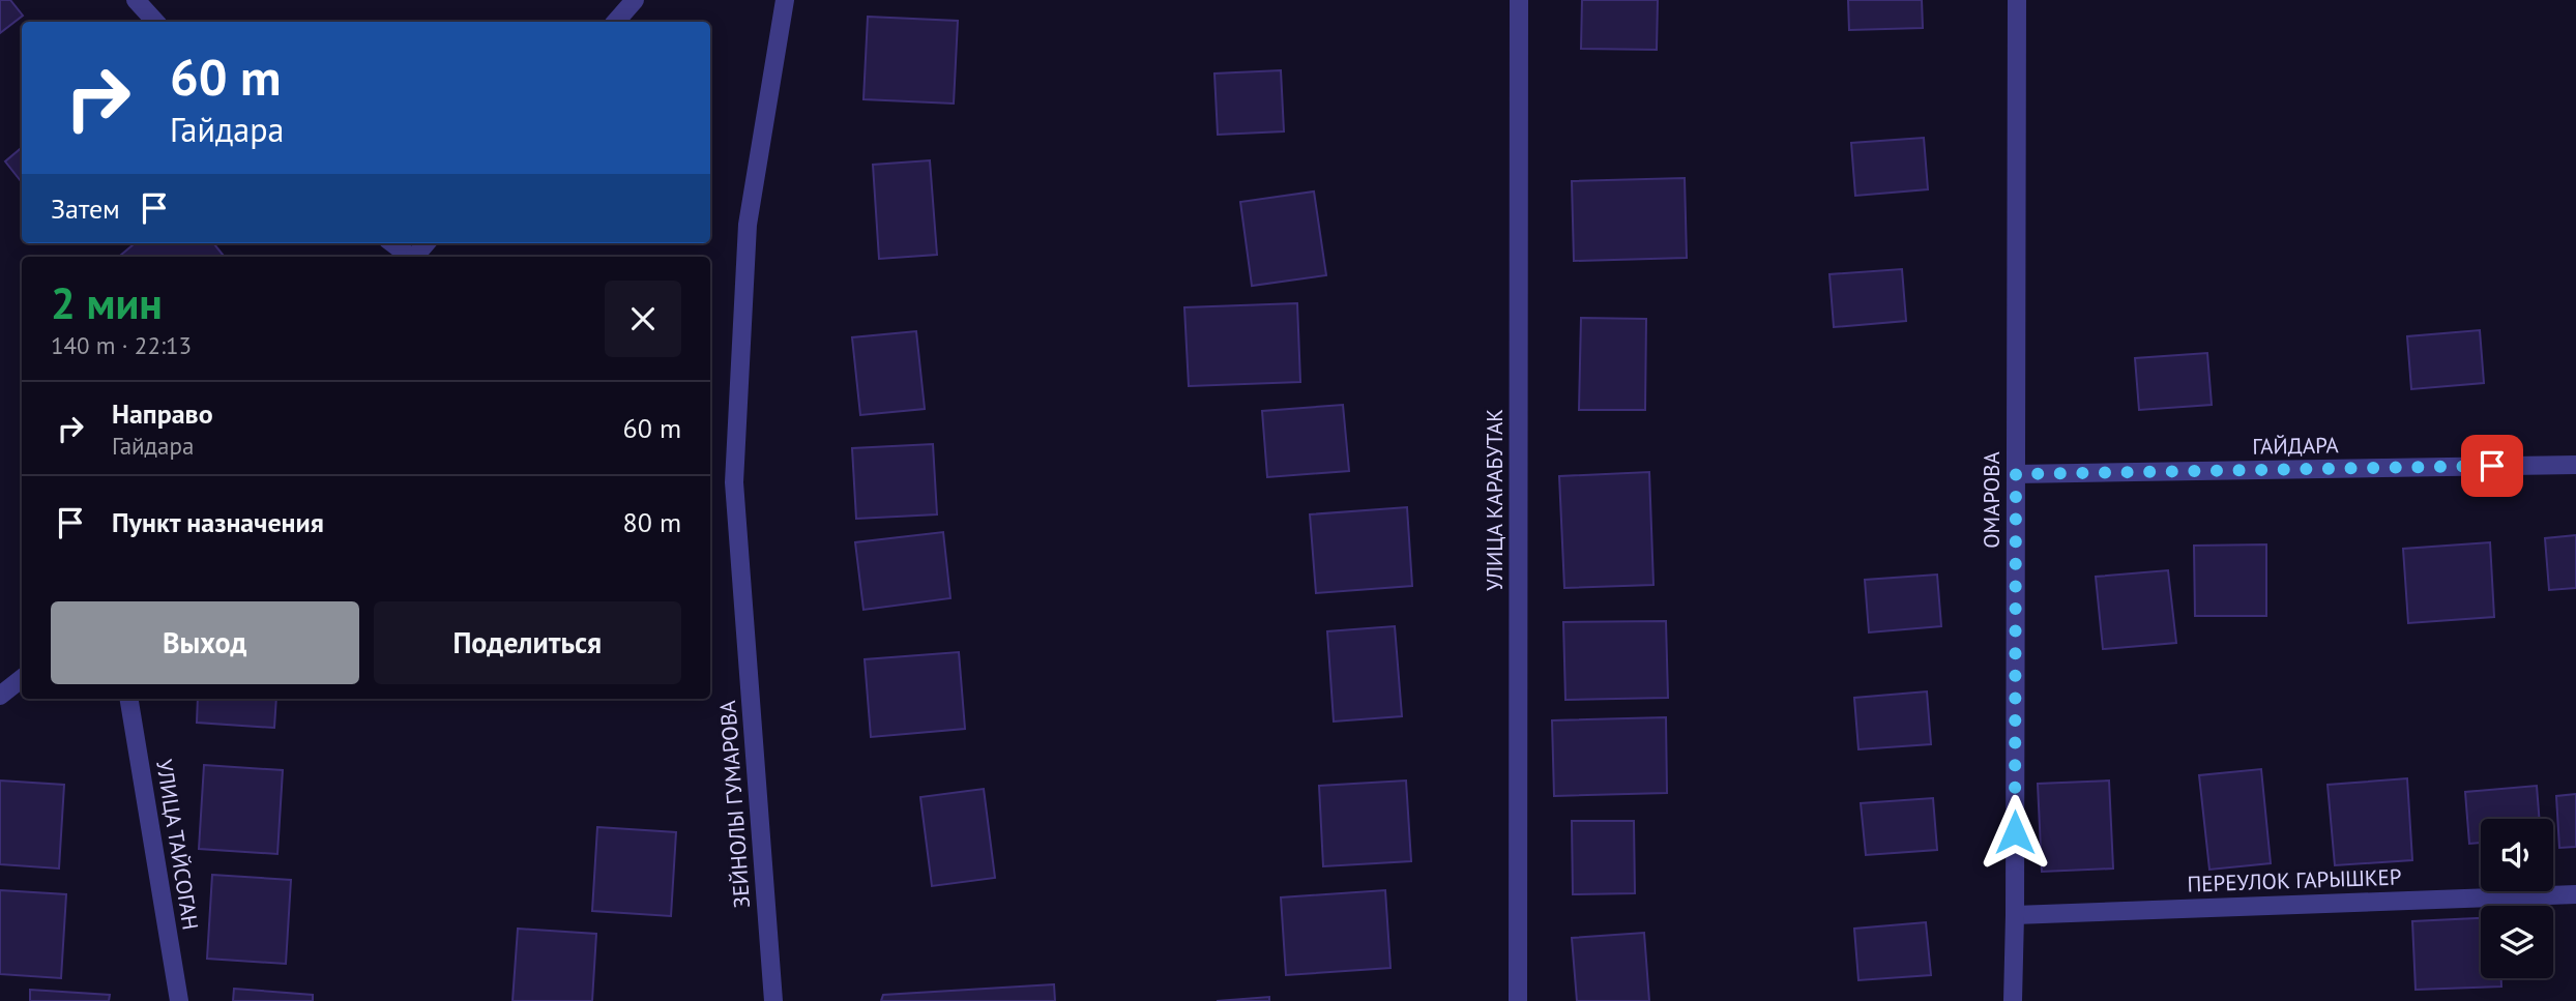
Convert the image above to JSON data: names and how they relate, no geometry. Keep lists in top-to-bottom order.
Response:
{
  "streets": {
    "street": [
      "ГАЙДАРА",
      "УЛИЦА КАРАБУТАК",
      "ОМАРОВА",
      "ЗЕЙНОЛЫ ГУМАРОВА",
      "УЛИЦА ТАЙСОГАН",
      "ПЕРЕУЛОК ГАРЫШКЕР"
    ]
  },
  "crossings": [
    ["ГАЙДАРА", "ОМАРОВА"],
    ["ОМАРОВА", "ПЕРЕУЛОК ГАРЫШКЕР"]
  ],
  "page": {
    "turn": ["60 m", "Гайдара"],
    "then": "Затем",
    "heading": ["2 мин", "140 m · 22:13"],
    "list": [
      {
        "name": "Направо",
        "note": "Гайдара",
        "value": "60 m"
      },
      {
        "name": "Пункт назначения",
        "value": "80 m"
      }
    ],
    "buttons": ["Выход", "Поделиться"]
  }
}
